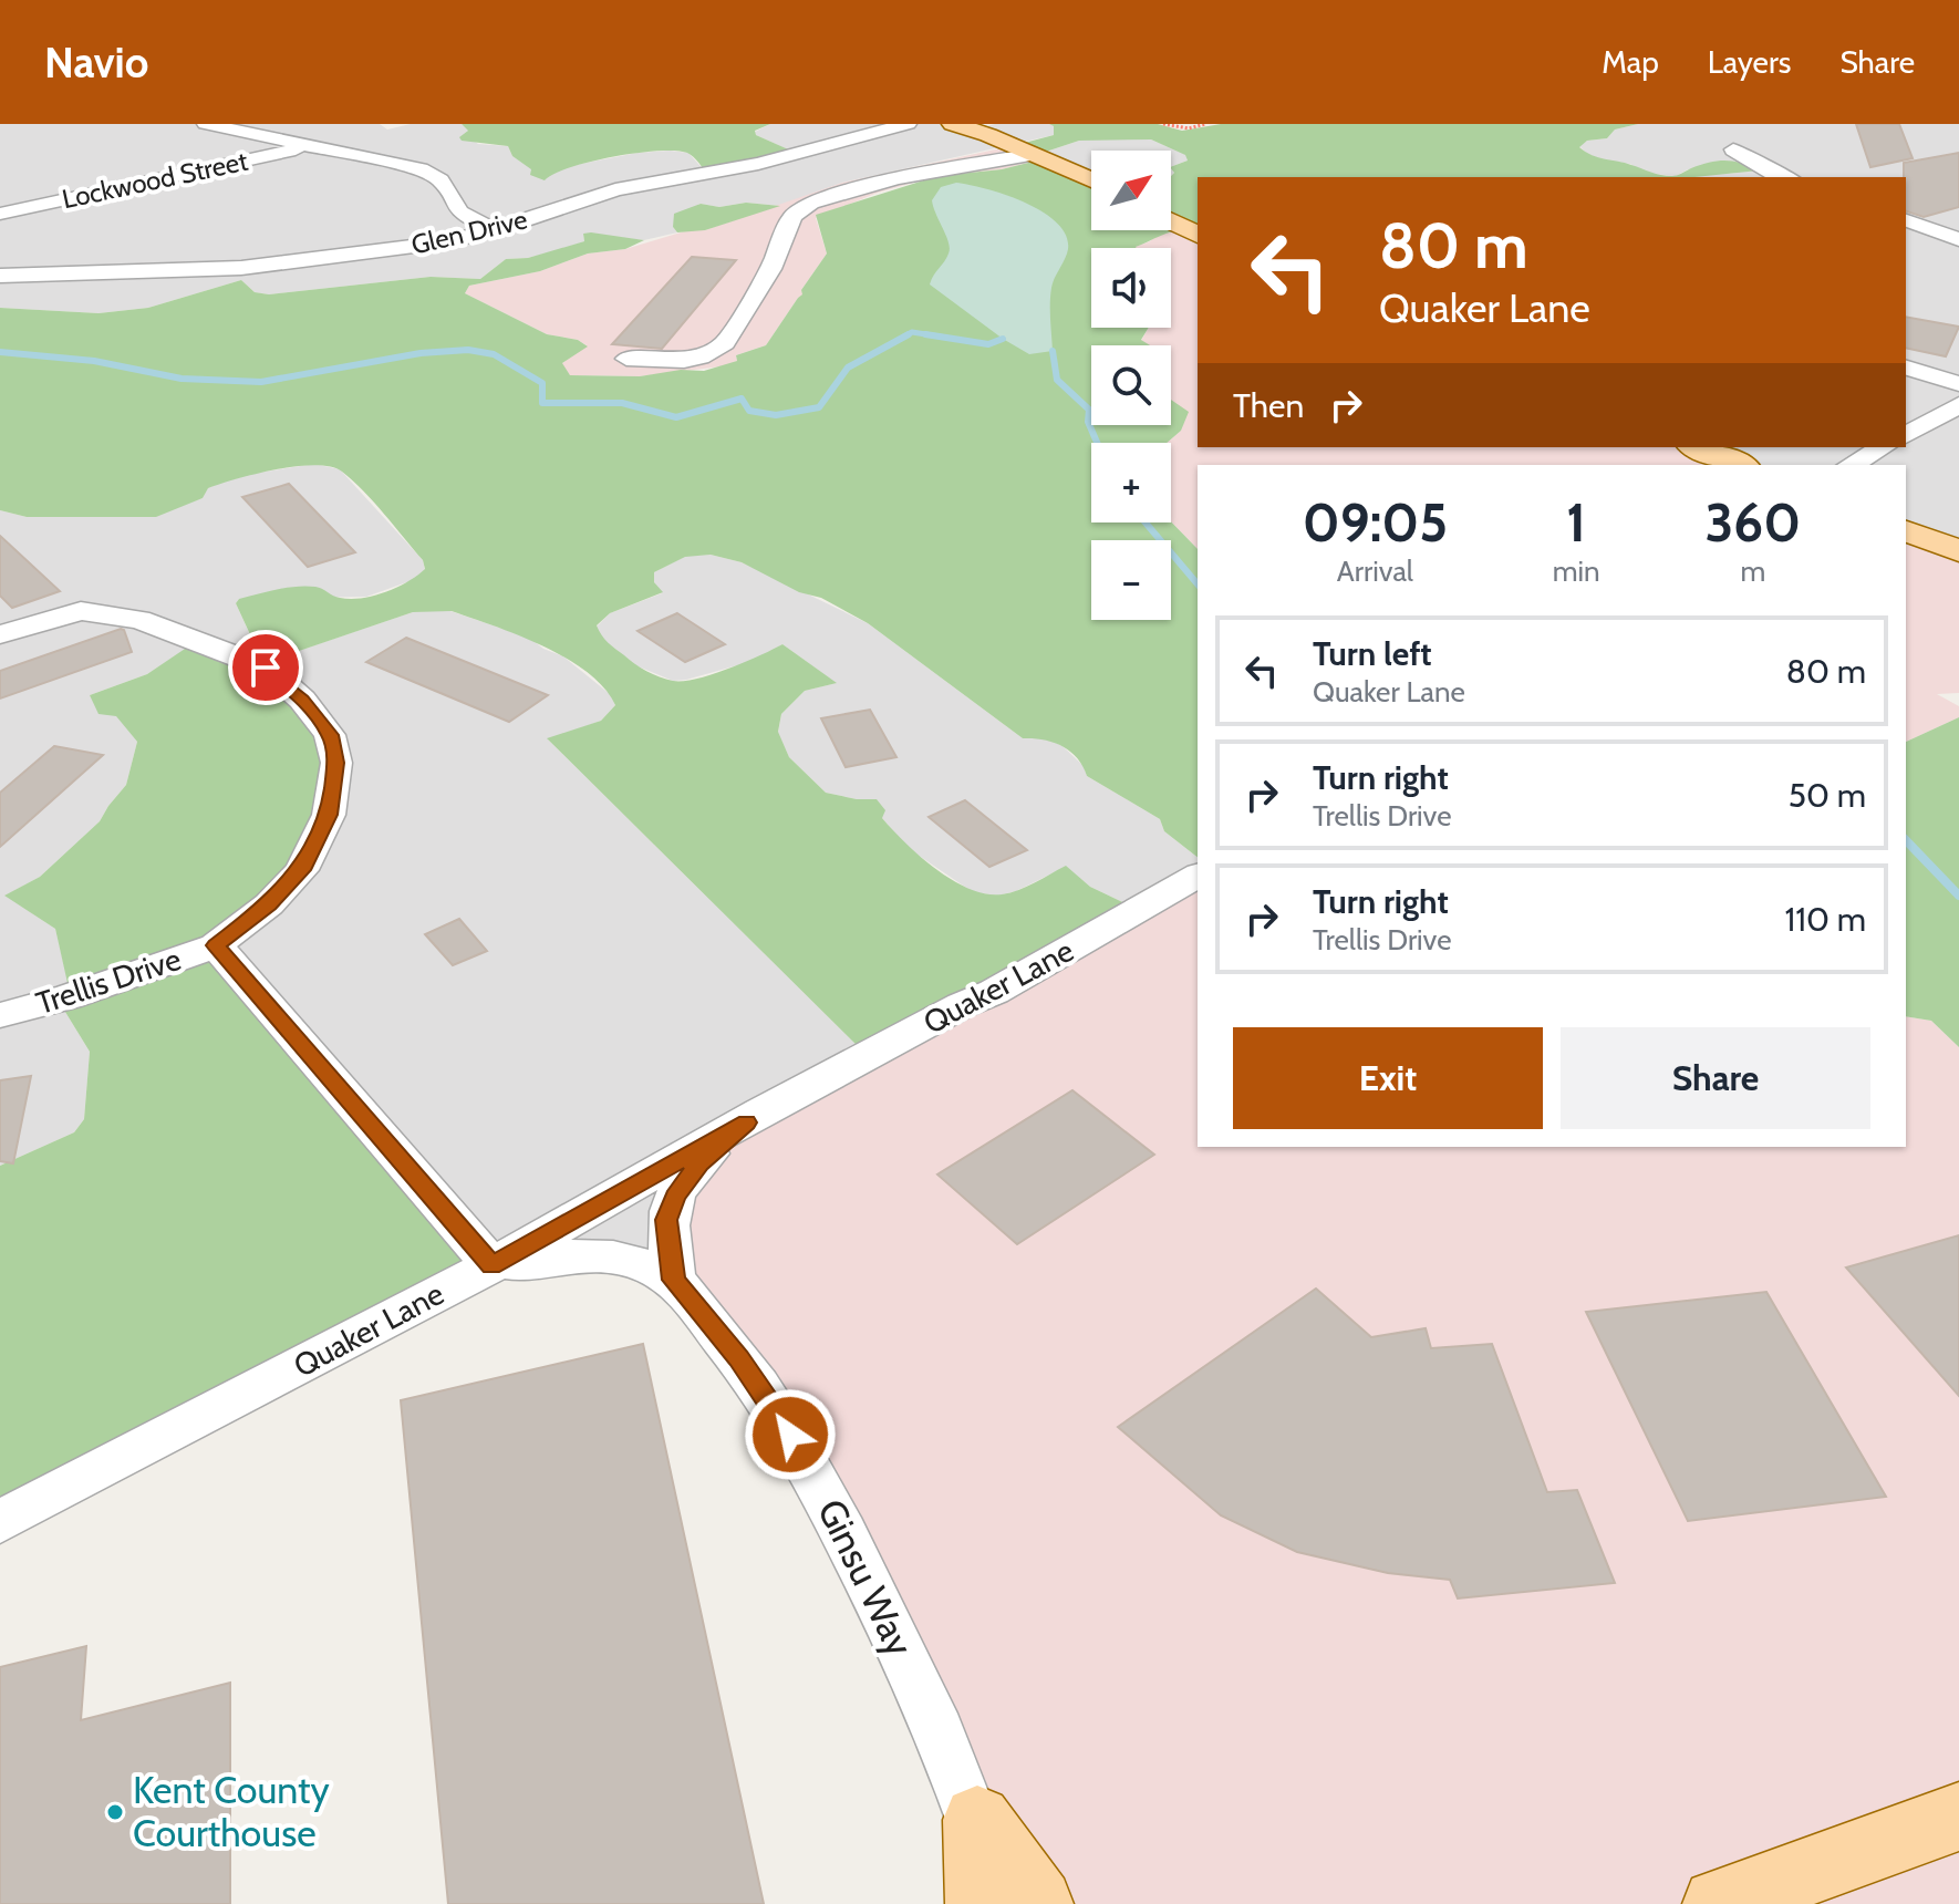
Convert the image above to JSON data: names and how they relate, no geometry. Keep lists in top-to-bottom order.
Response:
{
  "streets": {
    "street": [
      "Lockwood Street",
      "Glen Drive",
      "Trellis Drive",
      "Quaker Lane",
      "Ginsu Way"
    ]
  },
  "crossings": [
    ["Trellis Drive", "Quaker Lane"],
    ["Trellis Drive", "Ginsu Way"],
    ["Quaker Lane", "Ginsu Way"]
  ],
  "places": ["Kent County Courthouse"],
  "north": "top right",
  "page": {
    "header": "Navio",
    "nav": ["Map", "Layers", "Share"],
    "map_buttons": ["+", "−"],
    "turn": ["80 m", "Quaker Lane"],
    "then": "Then",
    "eta": [
      "09:05",
      "Arrival",
      "1",
      "min",
      "360",
      "m"
    ],
    "list": [
      {
        "name": "Turn left",
        "note": "Quaker Lane",
        "value": "80 m"
      },
      {
        "name": "Turn right",
        "note": "Trellis Drive",
        "value": "50 m"
      },
      {
        "name": "Turn right",
        "note": "Trellis Drive",
        "value": "110 m"
      }
    ],
    "buttons": ["Exit", "Share"]
  }
}
